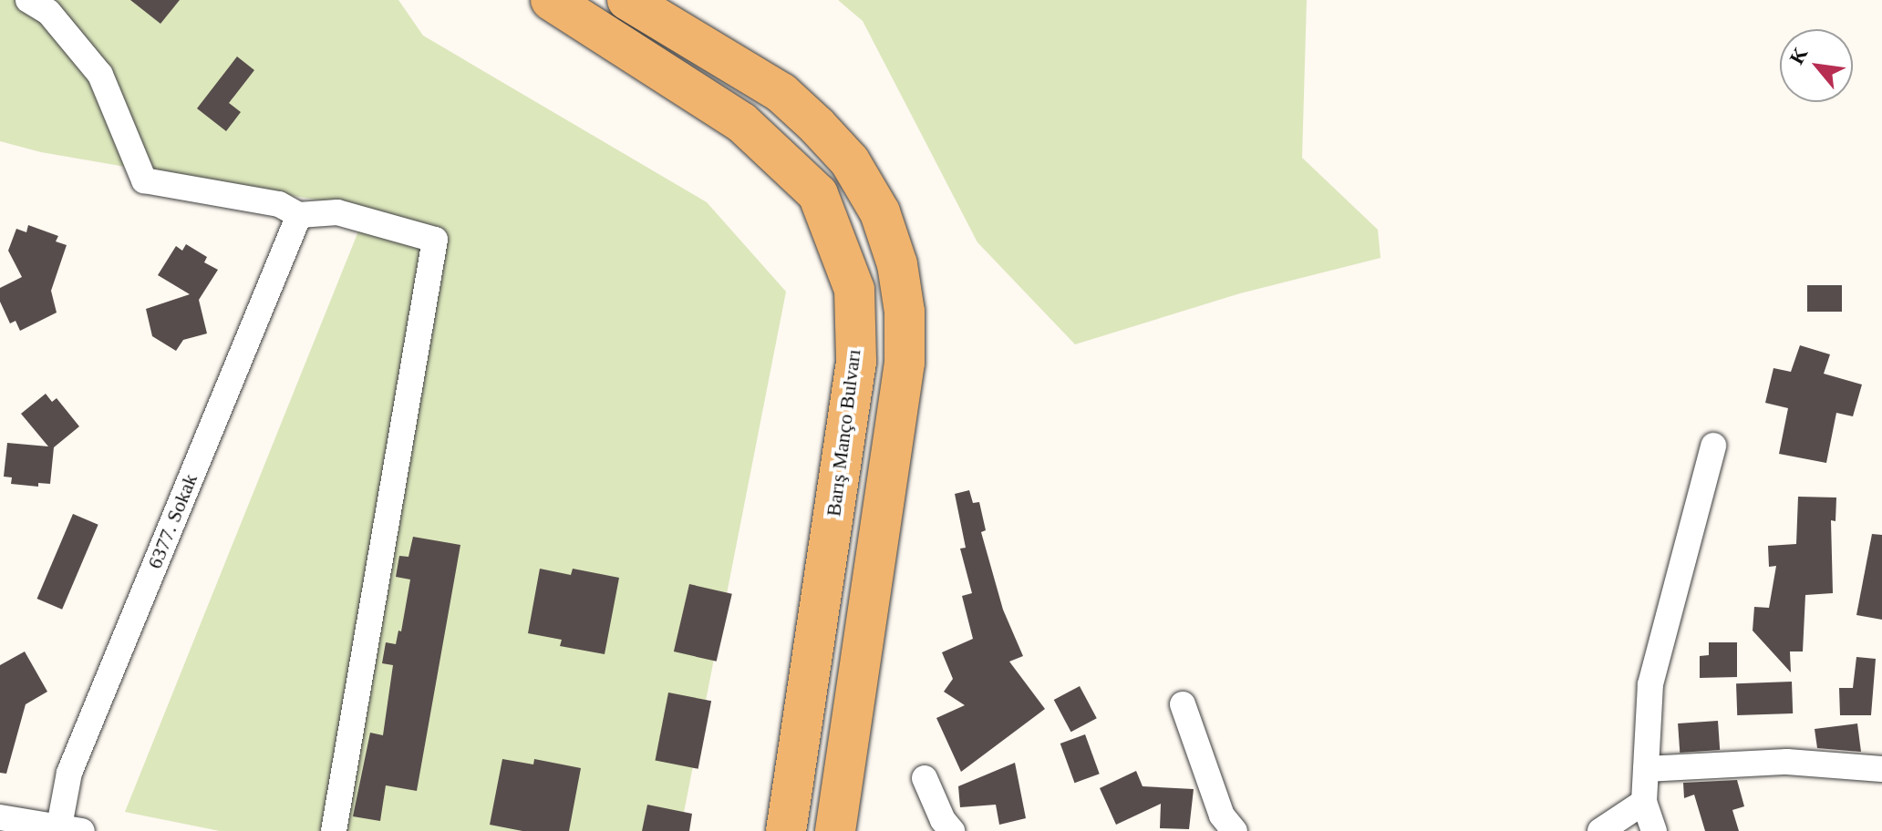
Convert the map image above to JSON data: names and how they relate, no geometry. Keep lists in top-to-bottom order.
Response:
{
  "streets": {
    "main road": ["Barış Manço Bulvarı"],
    "street": ["6377. Sokak"]
  },
  "north": "top left"
}
